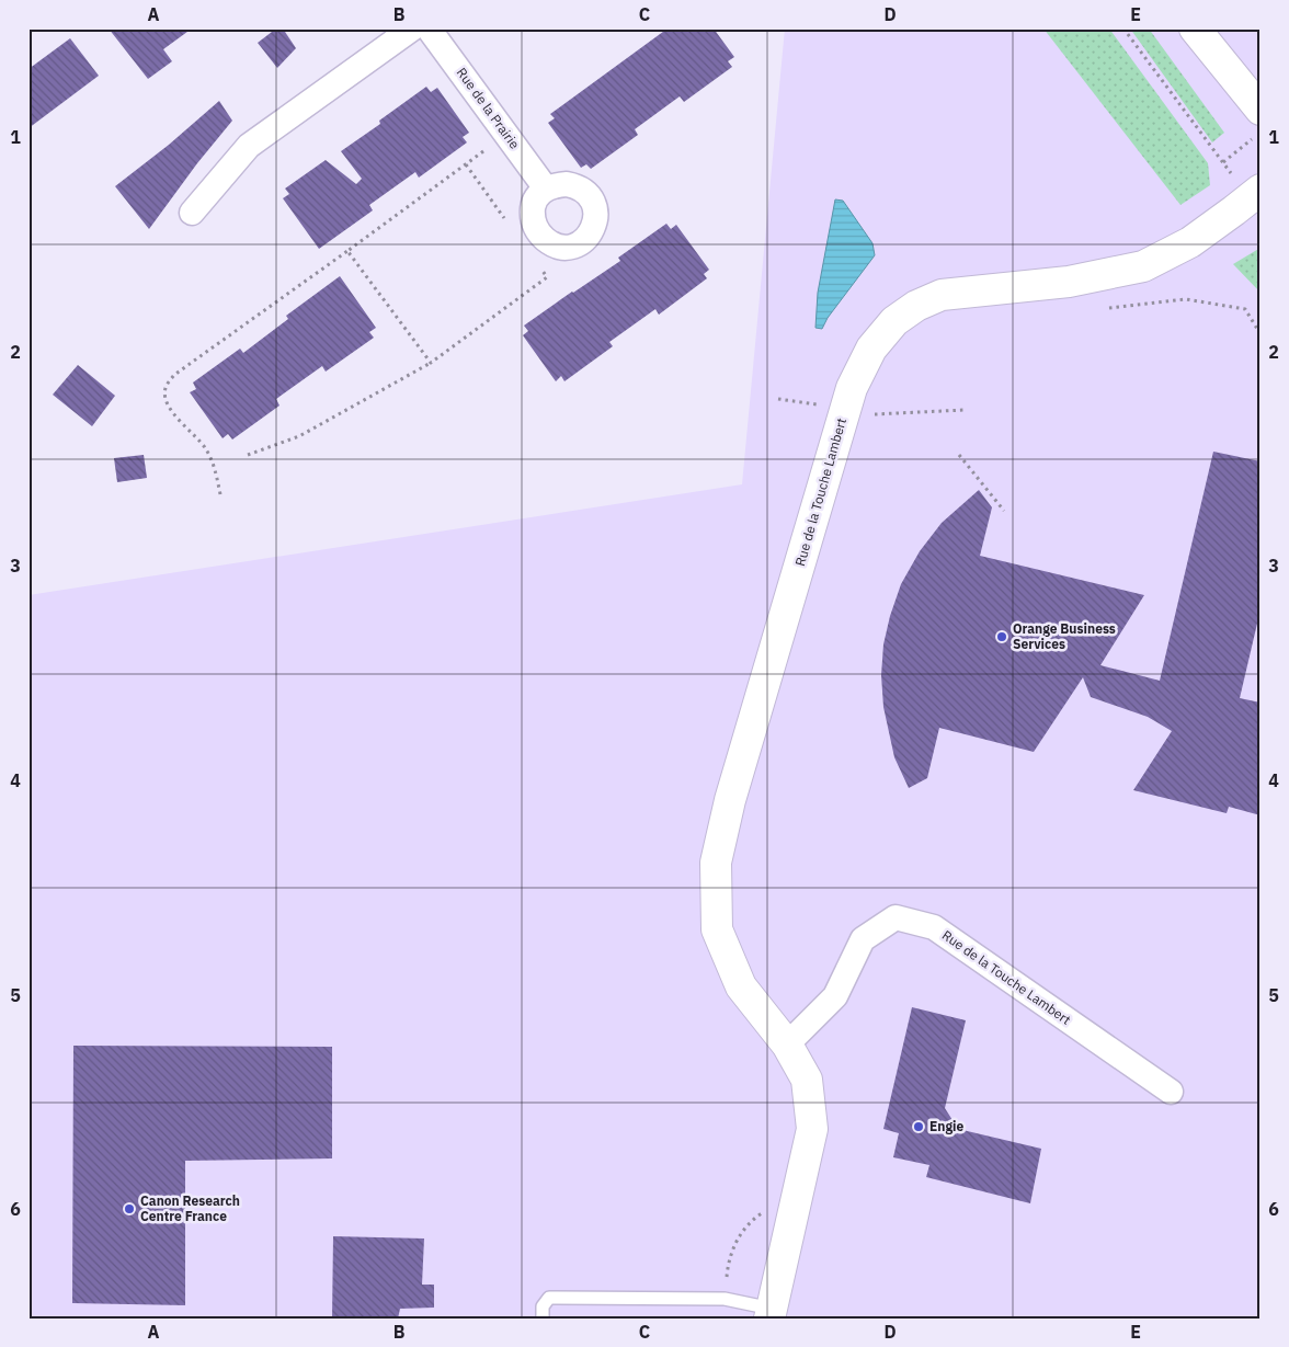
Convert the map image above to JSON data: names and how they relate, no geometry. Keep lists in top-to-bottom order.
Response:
{
  "streets": {
    "street": ["Rue de la Prairie", "Rue de la Touche Lambert"]
  },
  "places": ["Orange Business Services", "Engie", "Canon Research Centre France"],
  "grid": {
    "columns": [
      "A",
      "B",
      "C",
      "D",
      "E"
    ],
    "rows": [
      "1",
      "2",
      "3",
      "4",
      "5",
      "6"
    ]
  }
}
